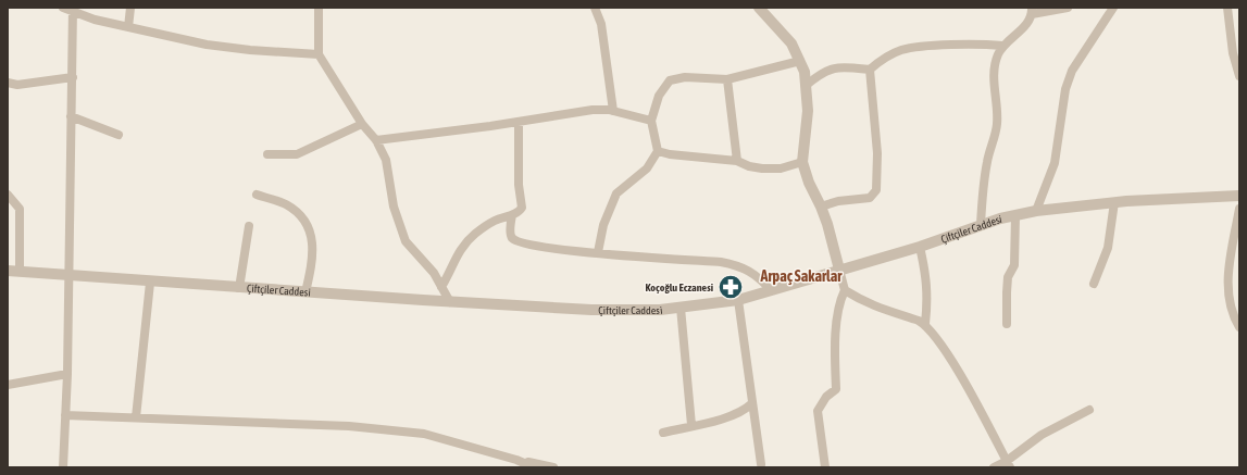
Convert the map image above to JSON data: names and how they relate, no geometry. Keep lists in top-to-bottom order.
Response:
{
  "streets": {
    "street": ["Çiftçiler Caddesi"]
  },
  "districts": ["Arpaç Sakarlar"],
  "places": {
    "pharmacy": ["Koçoğlu Eczanesi"]
  }
}
